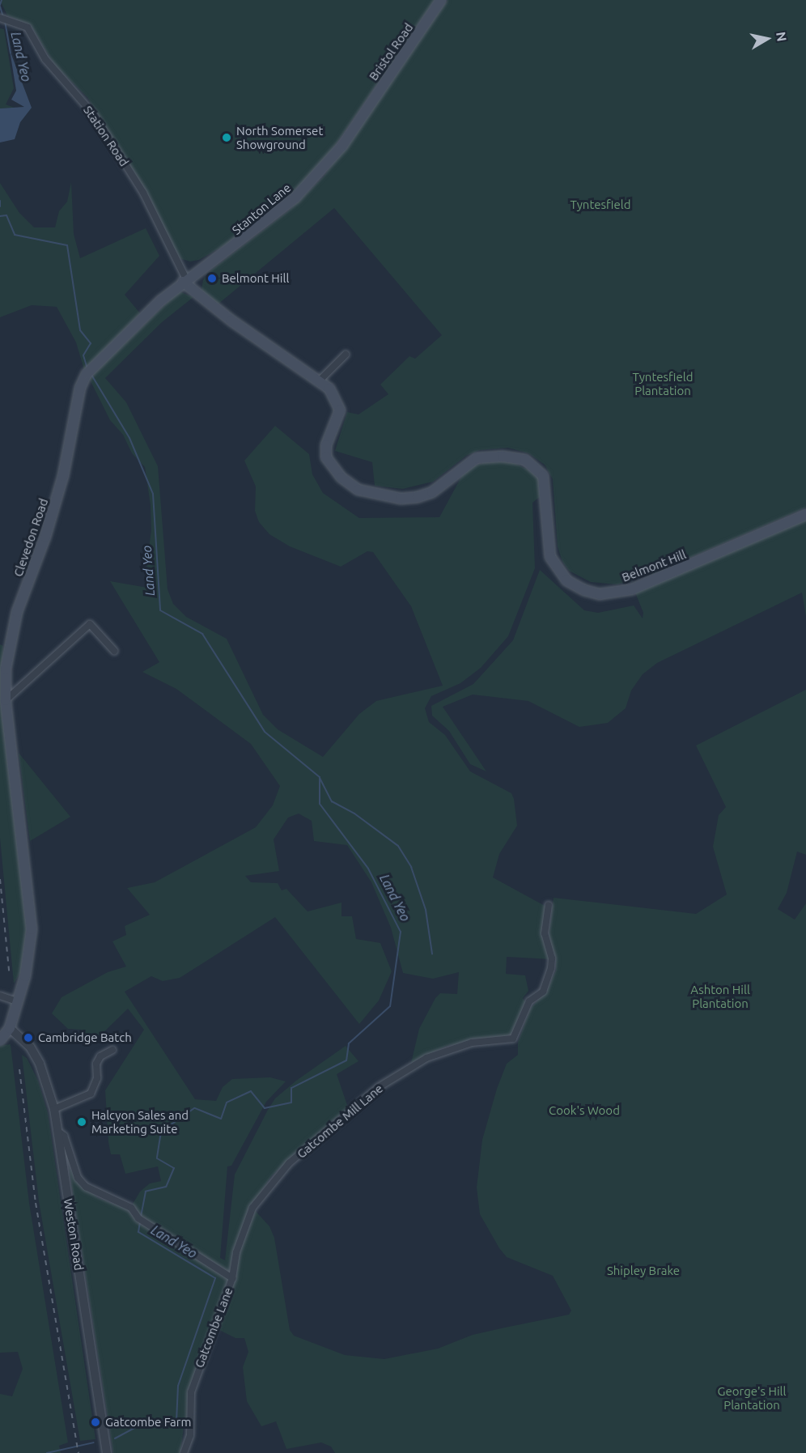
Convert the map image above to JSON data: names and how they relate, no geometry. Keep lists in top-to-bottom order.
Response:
{
  "streets": {
    "main road": [
      "Bristol Road",
      "Stanton Lane",
      "Clevedon Road",
      "Belmont Hill"
    ],
    "street": [
      "Station Road",
      "Gatcombe Mill Lane",
      "Weston Road",
      "Gatcombe Lane"
    ]
  },
  "crossings": [
    ["Bristol Road", "Stanton Lane"],
    ["Station Road", "Stanton Lane"],
    ["Station Road", "Clevedon Road"],
    ["Station Road", "Belmont Hill"],
    ["Stanton Lane", "Clevedon Road"],
    ["Stanton Lane", "Belmont Hill"],
    ["Clevedon Road", "Belmont Hill"],
    ["Clevedon Road", "Weston Road"],
    ["Gatcombe Mill Lane", "Gatcombe Lane"],
    ["Weston Road", "Gatcombe Lane"]
  ],
  "water": ["Land Yeo"],
  "parks": [
    "Tyntesfield",
    "Tyntesfield Plantation",
    "Ashton Hill Plantation",
    "Cook's Wood",
    "Shipley Brake",
    "George's Hill Plantation"
  ],
  "places": [
    "North Somerset Showground",
    "Belmont Hill",
    "Cambridge Batch",
    "Halcyon Sales and Marketing Suite",
    "Gatcombe Farm"
  ],
  "north": "right"
}
